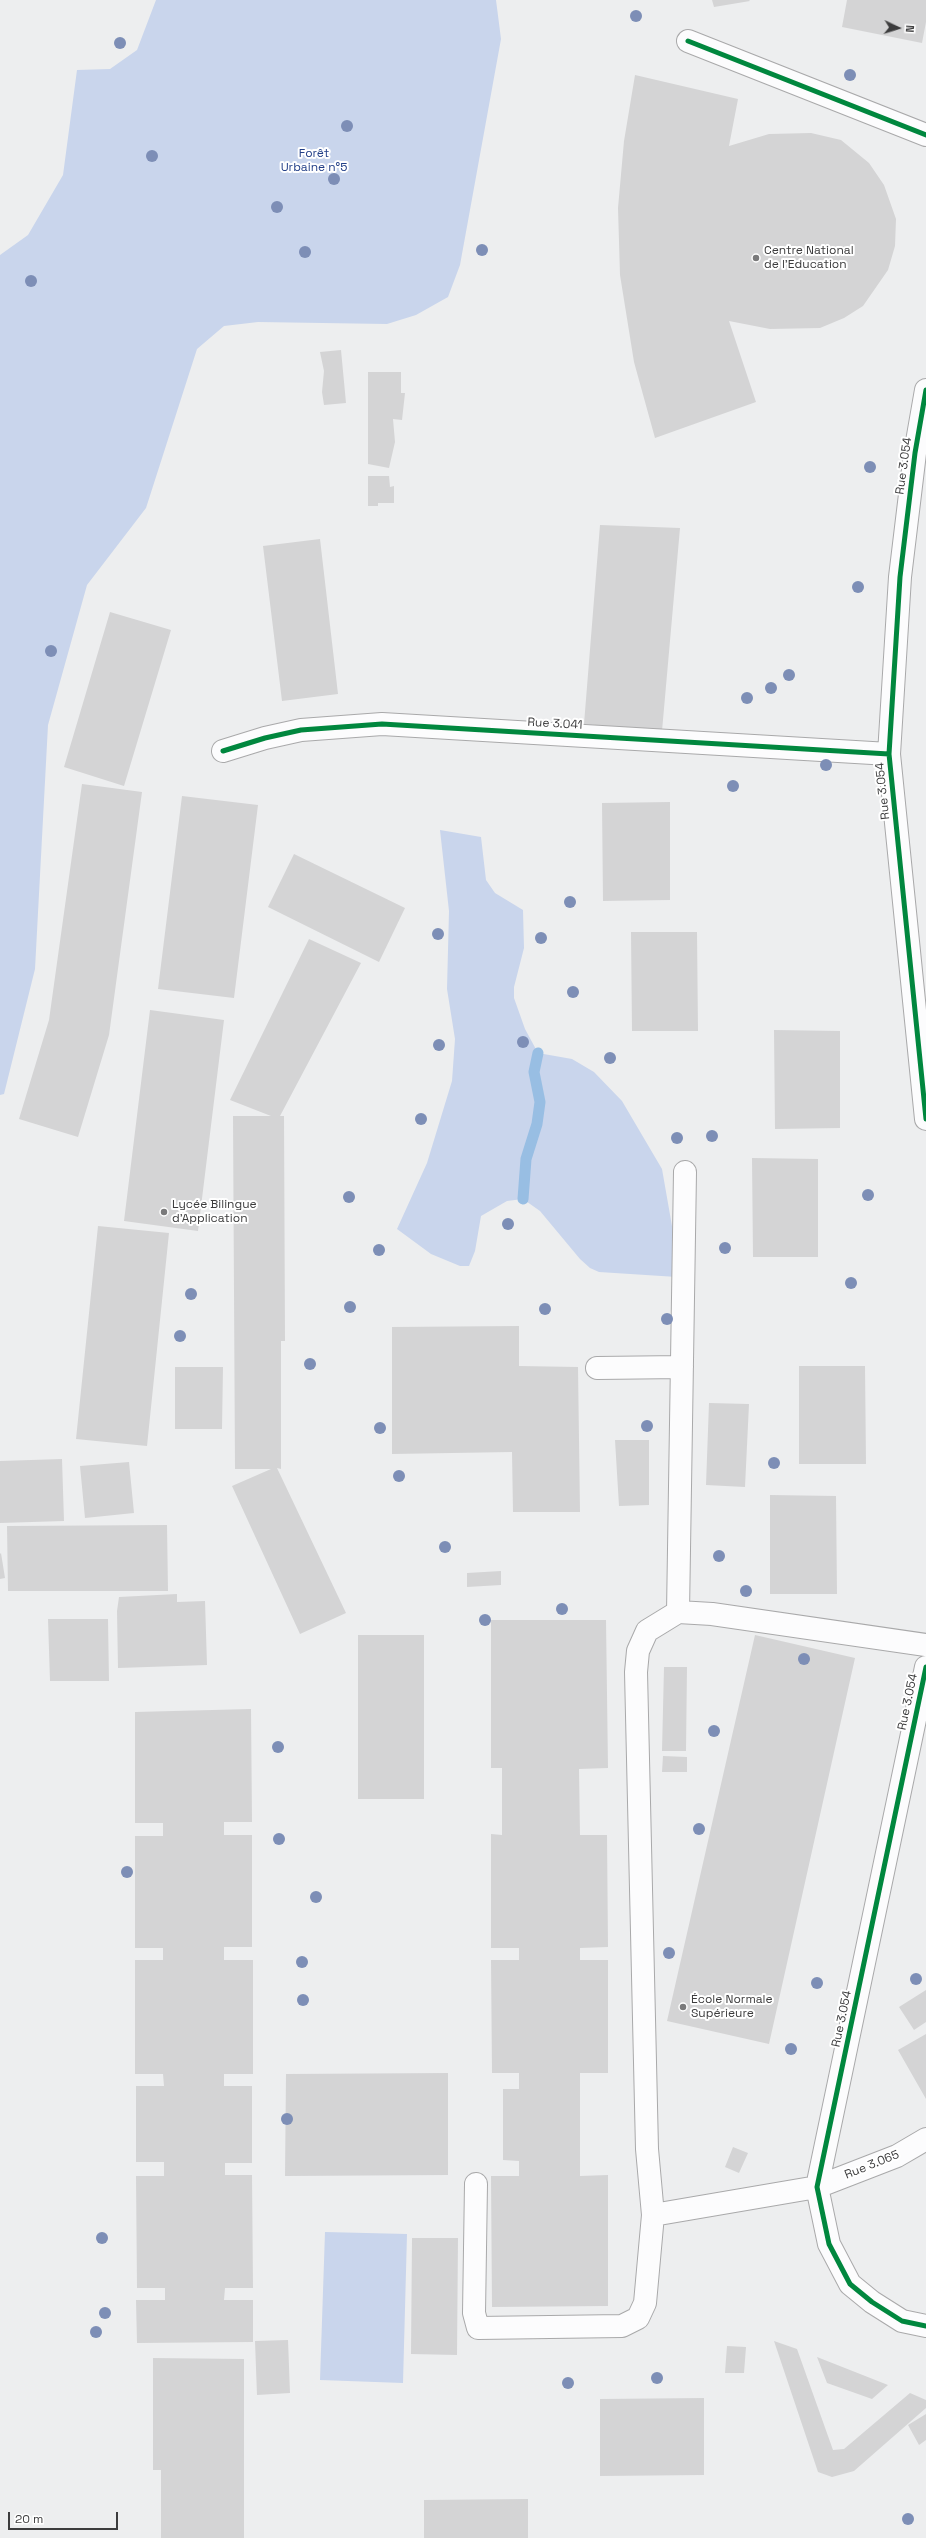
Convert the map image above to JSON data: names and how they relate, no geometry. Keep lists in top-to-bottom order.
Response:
{
  "streets": {
    "street": ["Rue 3.054", "Rue 3.041", "Rue 3.065"]
  },
  "crossings": [
    ["Rue 3.054", "Rue 3.041"],
    ["Rue 3.054", "Rue 3.065"]
  ],
  "parks": ["Forêt Urbaine n°5"],
  "places": ["Centre National de l'Education", "Lycée Bilingue d'Application", "École Normale Supérieure"],
  "scale_bar": "20 m",
  "north": "right"
}
